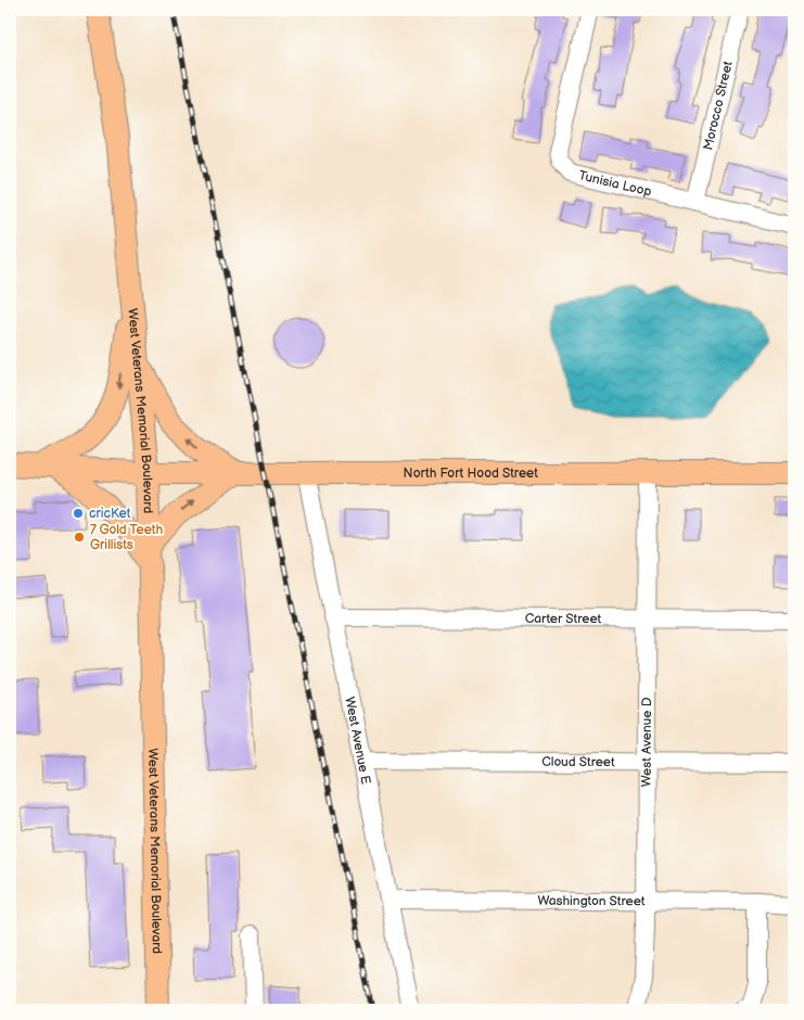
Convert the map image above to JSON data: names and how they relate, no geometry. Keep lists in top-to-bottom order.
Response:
{
  "streets": {
    "main road": ["West Veterans Memorial Boulevard", "North Fort Hood Street"],
    "street": [
      "Morocco Street",
      "Tunisia Loop",
      "Carter Street",
      "West Avenue E",
      "West Avenue D",
      "Cloud Street",
      "Washington Street"
    ]
  },
  "crossings": [
    ["Morocco Street", "Tunisia Loop"],
    ["West Veterans Memorial Boulevard", "North Fort Hood Street"],
    ["North Fort Hood Street", "West Avenue E"],
    ["North Fort Hood Street", "West Avenue D"],
    ["Carter Street", "West Avenue E"],
    ["Carter Street", "West Avenue D"],
    ["West Avenue E", "Cloud Street"],
    ["West Avenue E", "Washington Street"],
    ["West Avenue D", "Cloud Street"],
    ["West Avenue D", "Washington Street"]
  ],
  "places": ["cricKet", "7 Gold Teeth Grillists"]
}
